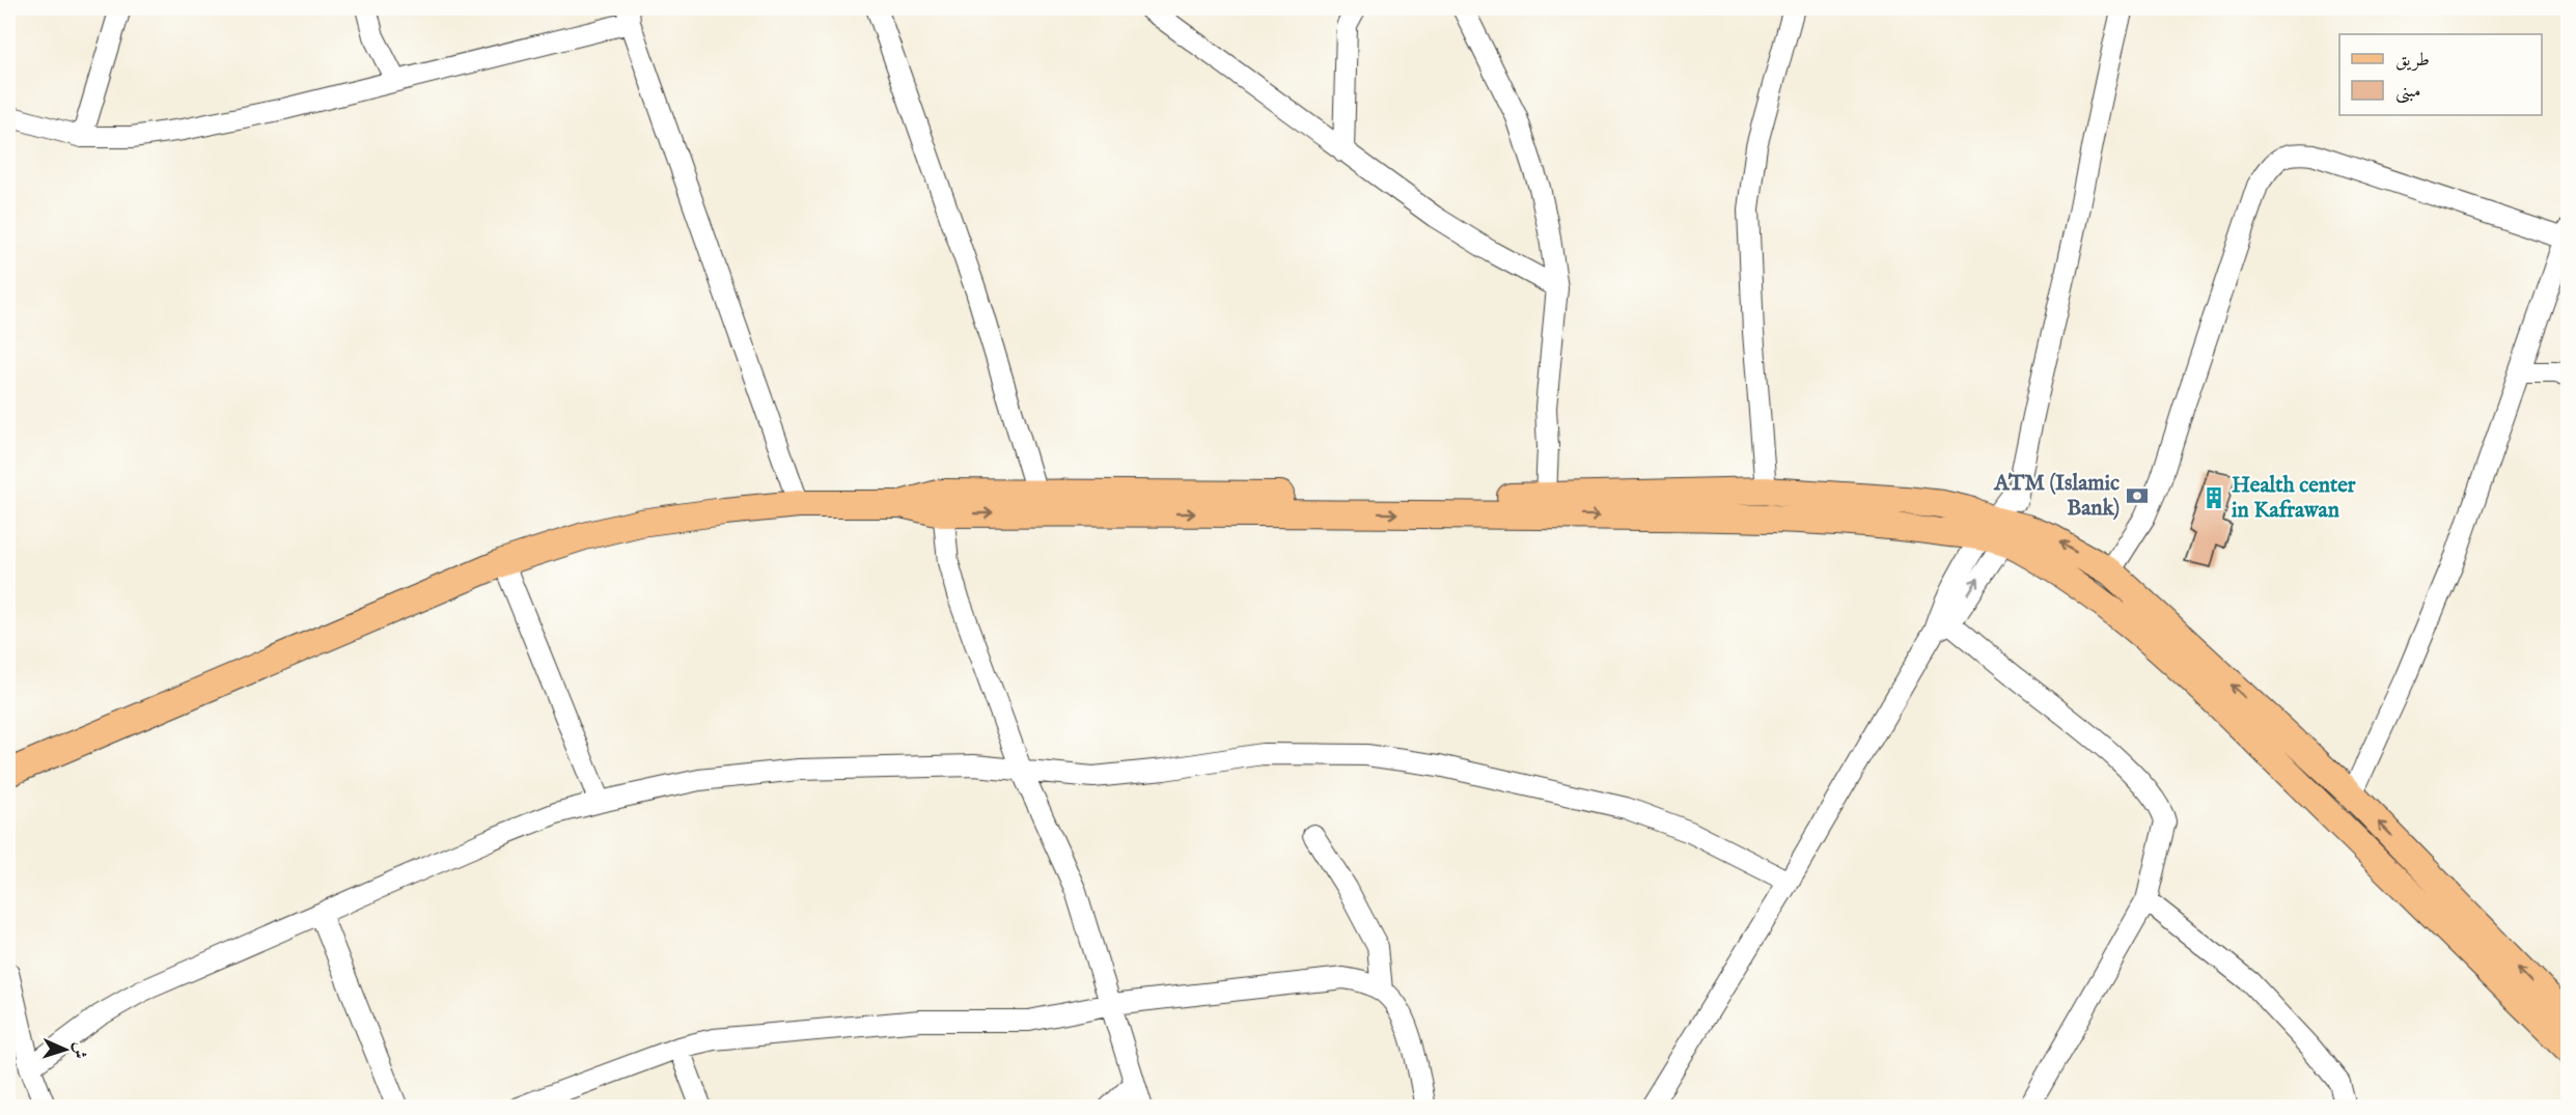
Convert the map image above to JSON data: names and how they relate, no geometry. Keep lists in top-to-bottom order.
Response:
{
  "places": {
    "bank": ["ATM (Islamic Bank)"],
    "building": ["Health center in Kafrawan"]
  },
  "legend": ["طريق", "مبنى"],
  "north": "right"
}
